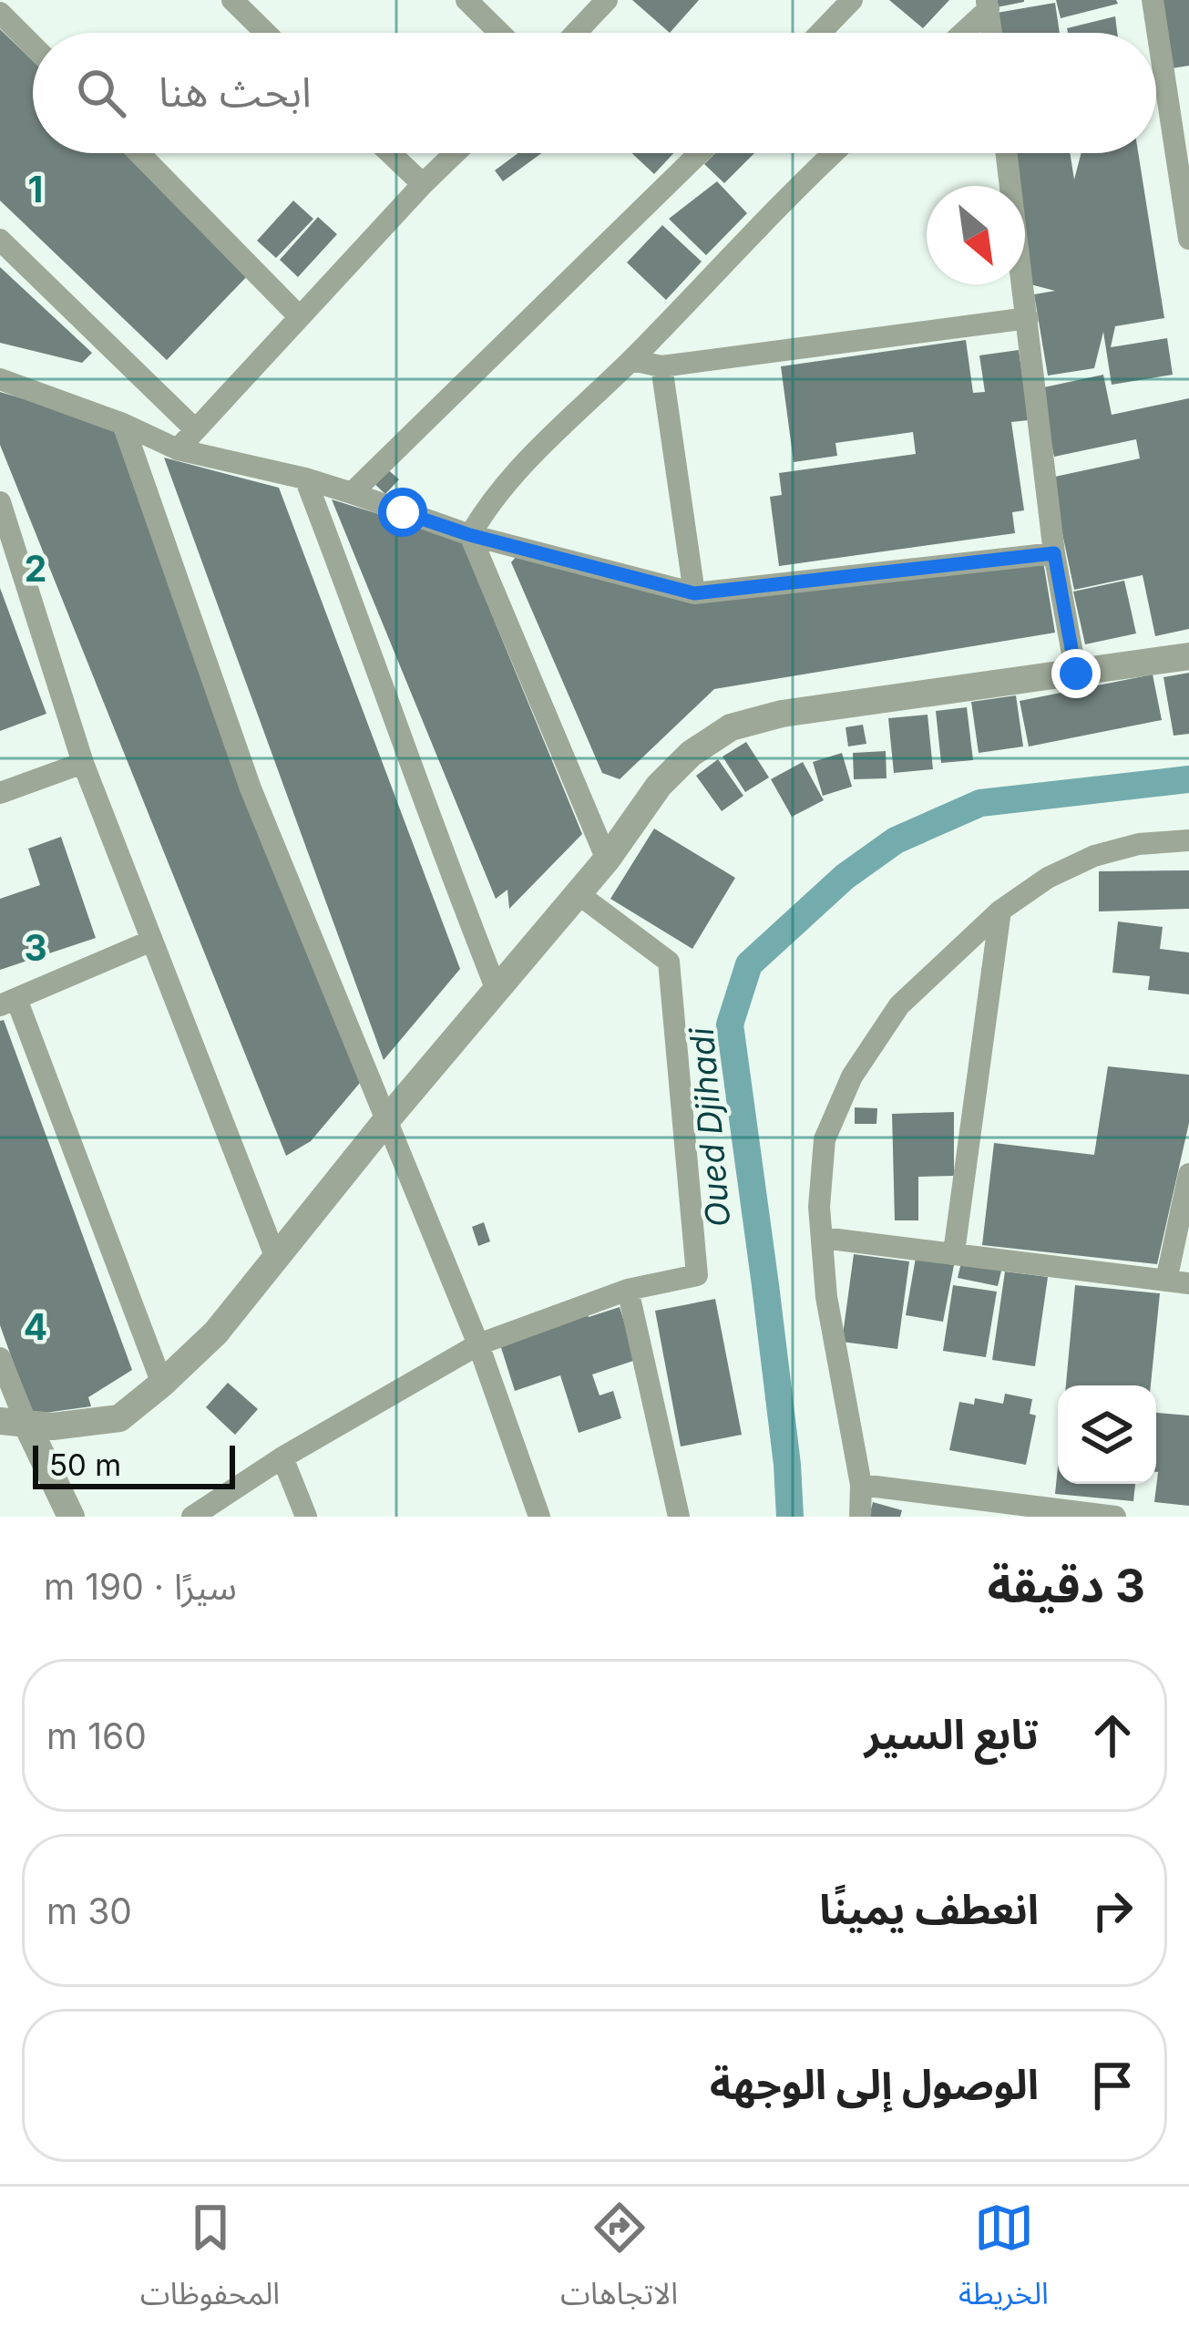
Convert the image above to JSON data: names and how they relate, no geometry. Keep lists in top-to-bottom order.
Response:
{
  "water": ["Oued Djihadi"],
  "scale_bar": "50 m",
  "north": "bottom right",
  "page": {
    "search": "ابحث هنا",
    "scale": "50 m",
    "heading": ["3 دقيقة", "سيرًا · 190 m"],
    "list": [
      ["تابع السير", "160 m"],
      ["انعطف يمينًا", "30 m"],
      "الوصول إلى الوجهة"
    ],
    "nav": ["الخريطة", "الاتجاهات", "المحفوظات"]
  },
  "grid": {
    "rows": [
      "1",
      "2",
      "3",
      "4"
    ]
  }
}
